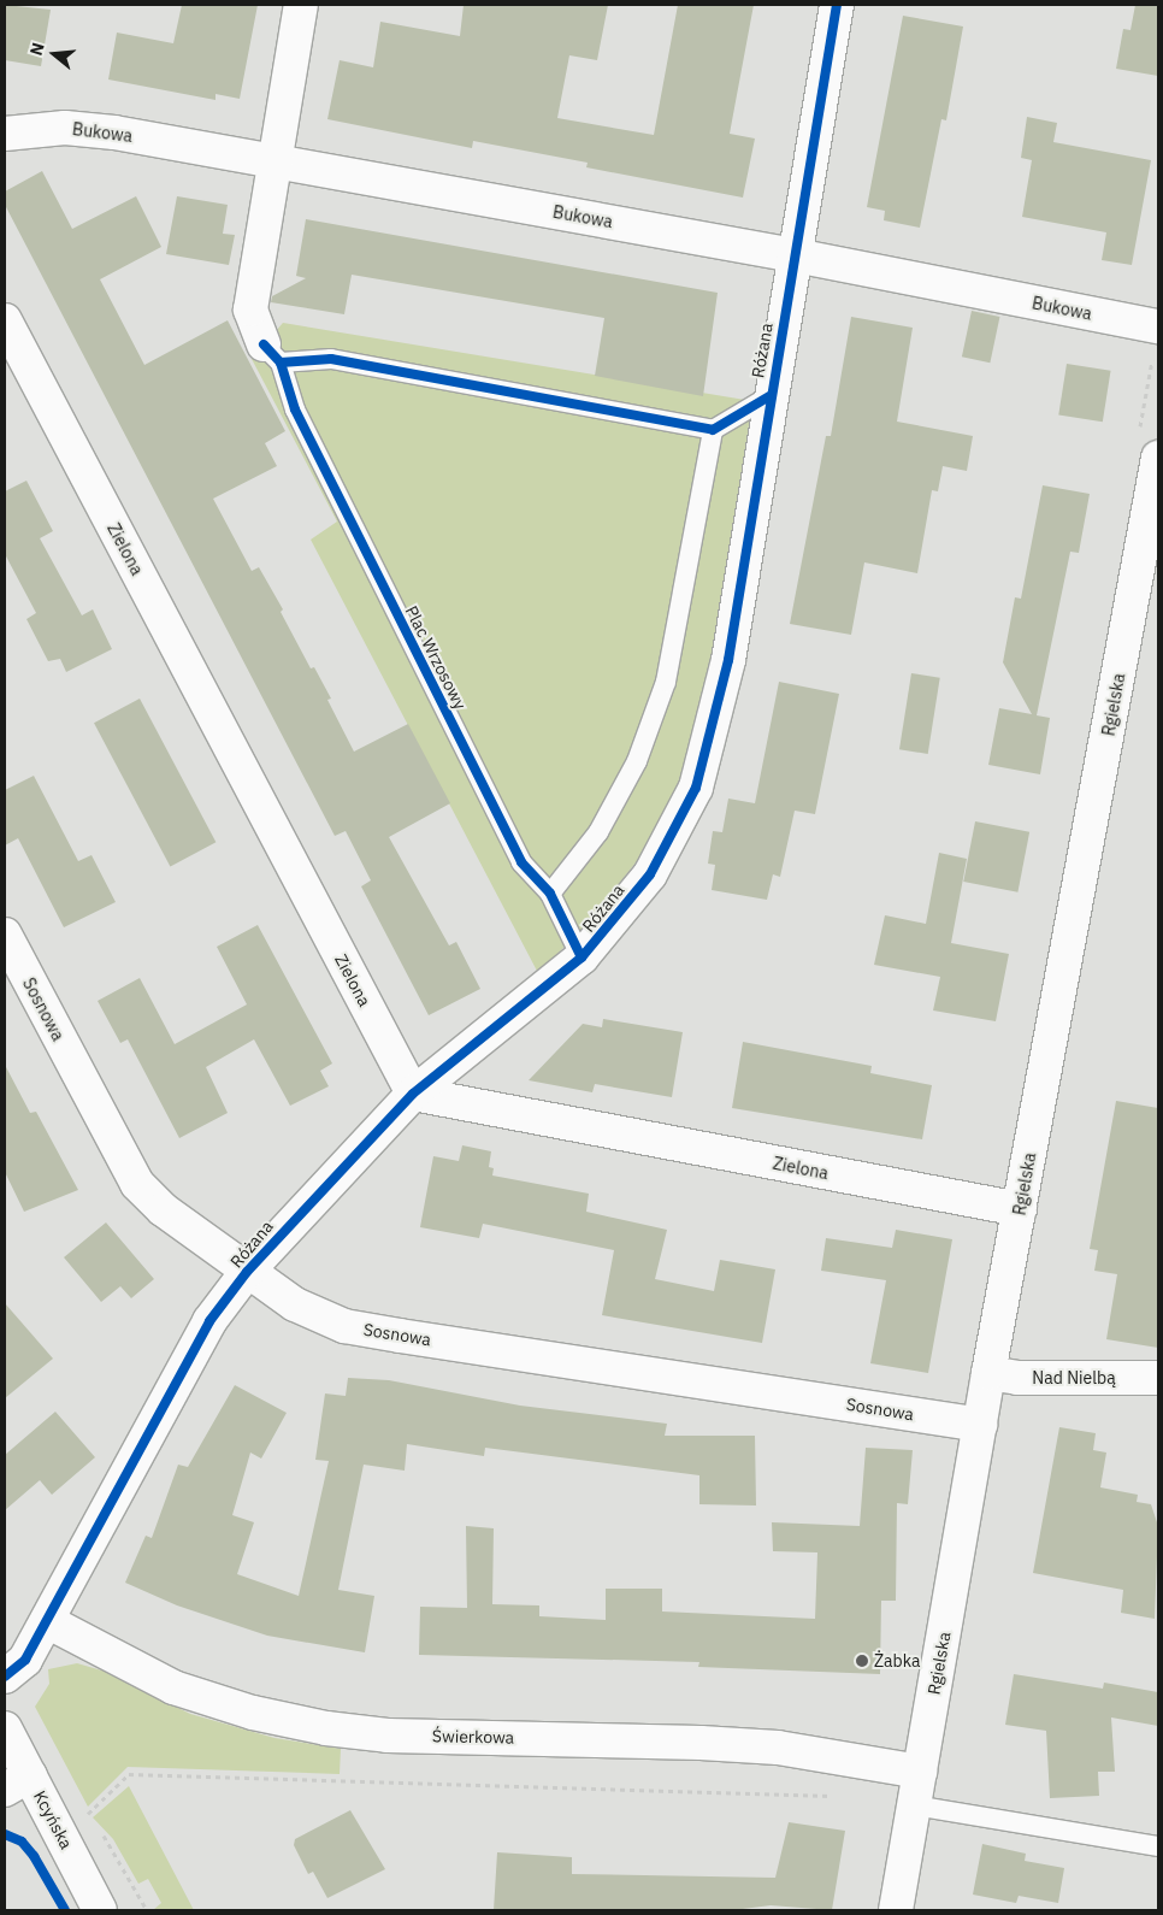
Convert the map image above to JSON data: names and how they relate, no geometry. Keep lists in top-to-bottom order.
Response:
{
  "streets": {
    "street": [
      "Bukowa",
      "Różana",
      "Zielona",
      "Rgielska",
      "Sosnowa",
      "Nad Nielbą",
      "Świerkowa",
      "Kcyńska"
    ],
    "lane": ["Plac Wrzosowy"]
  },
  "crossings": [
    ["Bukowa", "Różana"],
    ["Różana", "Zielona"],
    ["Różana", "Plac Wrzosowy"],
    ["Różana", "Sosnowa"],
    ["Różana", "Świerkowa"],
    ["Zielona", "Rgielska"],
    ["Rgielska", "Sosnowa"],
    ["Rgielska", "Nad Nielbą"],
    ["Rgielska", "Świerkowa"]
  ],
  "places": ["Żabka"],
  "north": "left"
}
